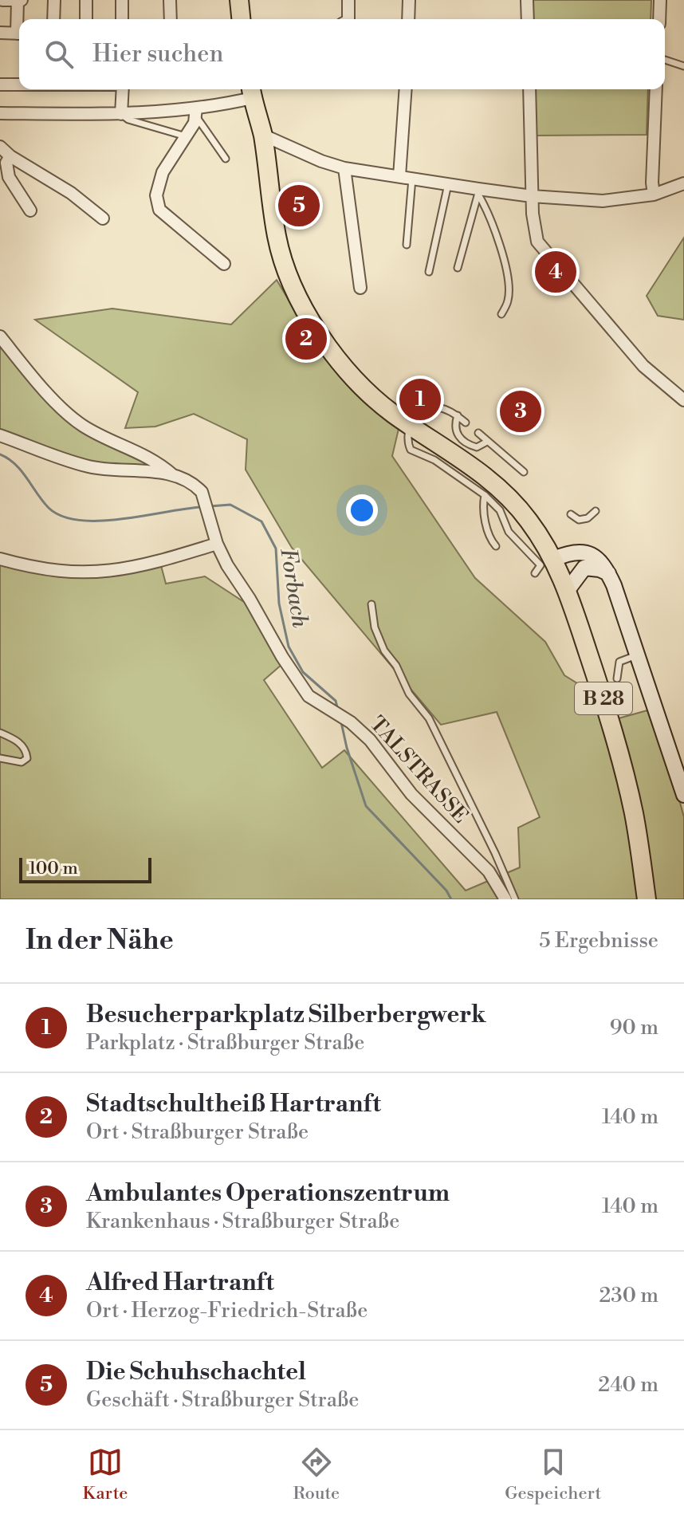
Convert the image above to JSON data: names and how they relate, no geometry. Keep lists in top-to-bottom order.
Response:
{
  "streets": {
    "main road": ["B 28"],
    "street": ["TALSTRASSE"]
  },
  "water": ["Forbach"],
  "scale_bar": "100 m",
  "page": {
    "search": "Hier suchen",
    "pins": [
      "5",
      "4",
      "2",
      "1",
      "3"
    ],
    "scale": "100 m",
    "heading": ["In der Nähe", "5 Ergebnisse"],
    "list": [
      {
        "mark": "1",
        "name": "Besucherparkplatz Silberbergwerk",
        "note": "Parkplatz · Straßburger Straße",
        "value": "90 m"
      },
      {
        "mark": "2",
        "name": "Stadtschultheiß Hartranft",
        "note": "Ort · Straßburger Straße",
        "value": "140 m"
      },
      {
        "mark": "3",
        "name": "Ambulantes Operationszentrum",
        "note": "Krankenhaus · Straßburger Straße",
        "value": "140 m"
      },
      {
        "mark": "4",
        "name": "Alfred Hartranft",
        "note": "Ort · Herzog-Friedrich-Straße",
        "value": "230 m"
      },
      {
        "mark": "5",
        "name": "Die Schuhschachtel",
        "note": "Geschäft · Straßburger Straße",
        "value": "240 m"
      }
    ],
    "nav": ["Karte", "Route", "Gespeichert"]
  }
}
